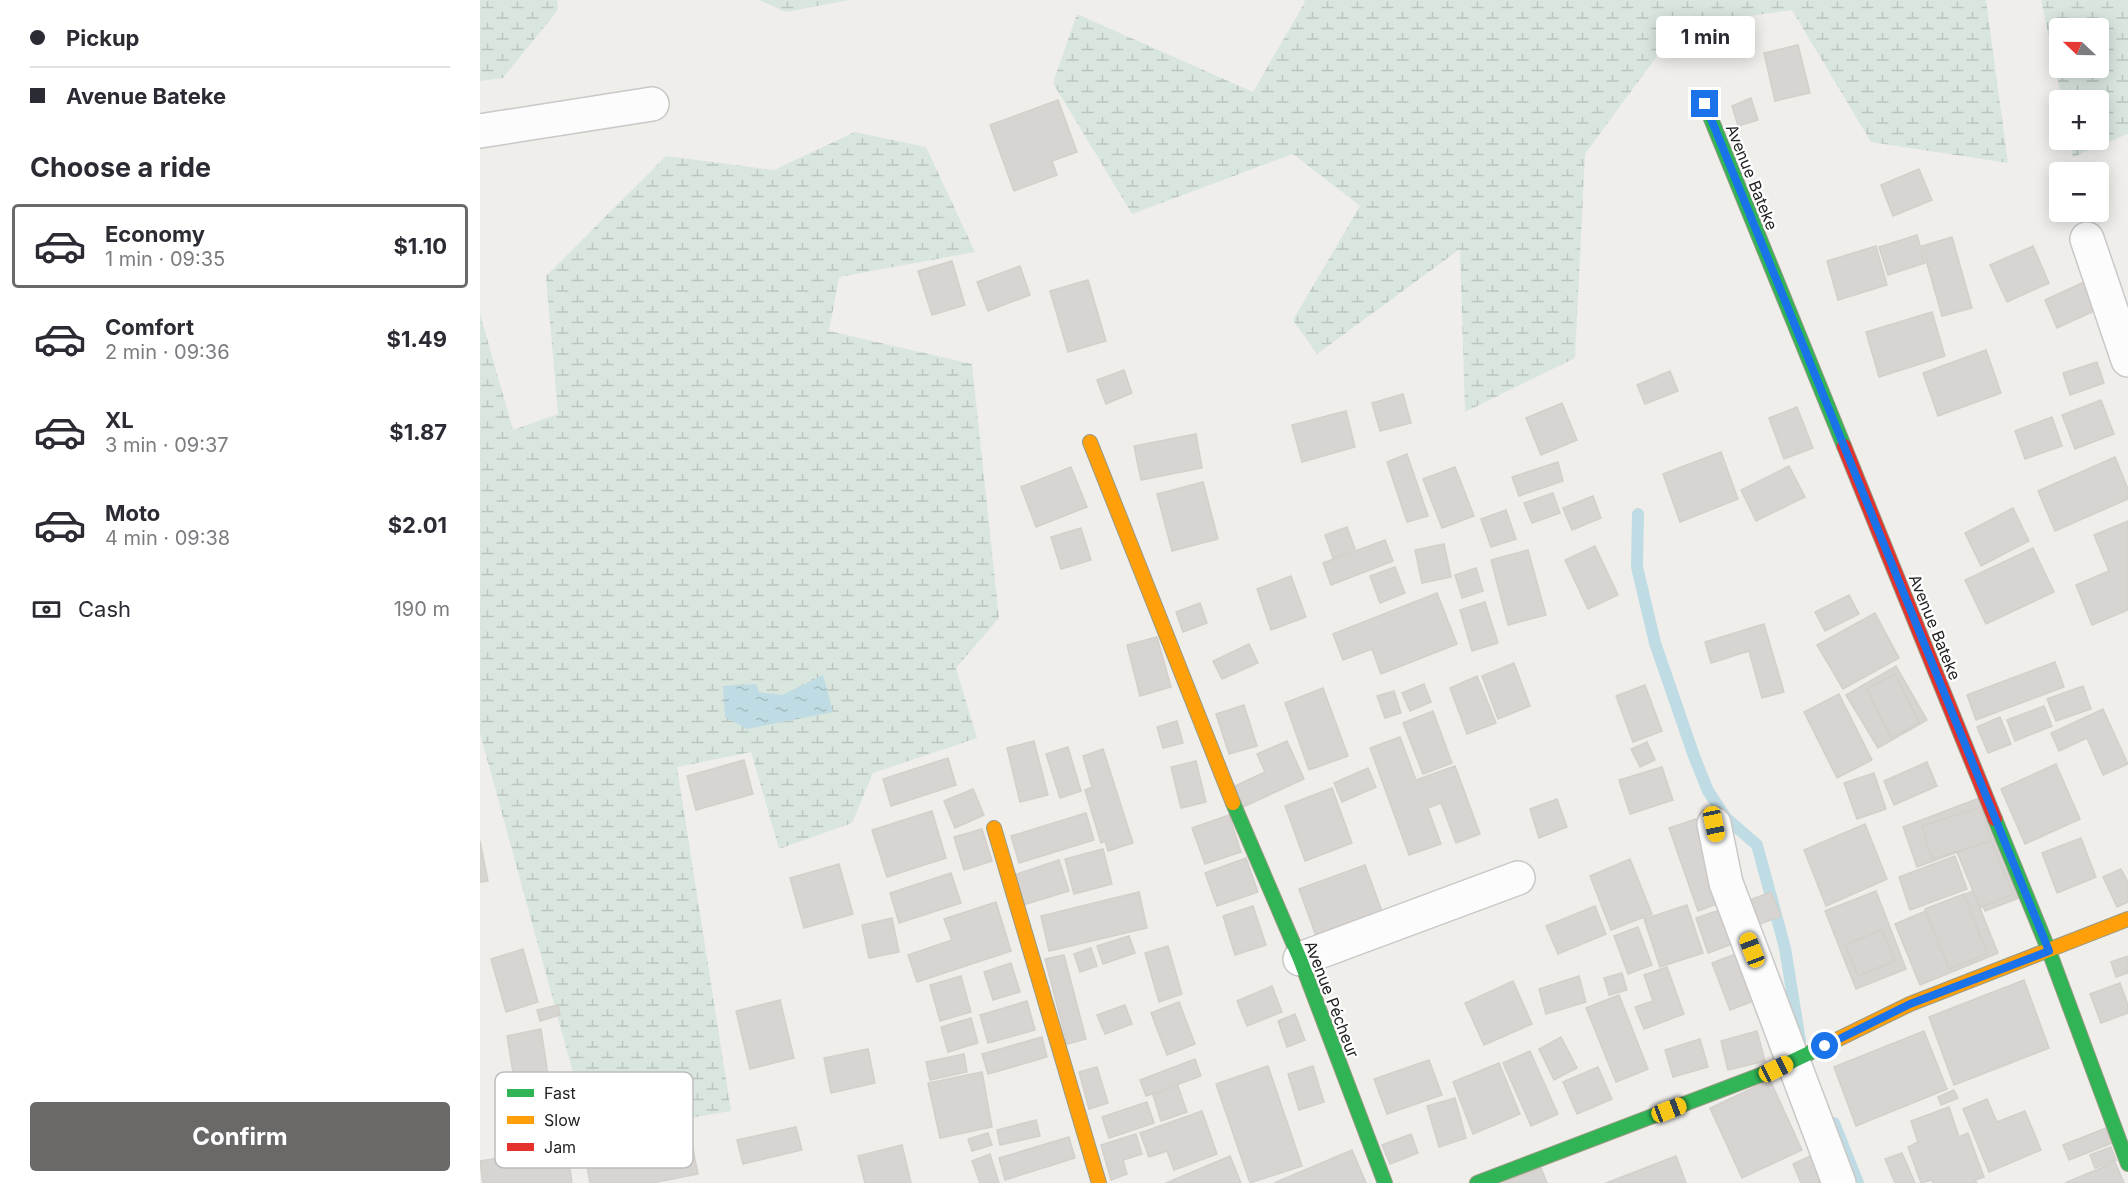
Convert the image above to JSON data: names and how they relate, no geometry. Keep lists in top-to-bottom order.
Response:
{
  "streets": {
    "street": ["Avenue Bateke", "Avenue Pécheur"]
  },
  "legend": ["Fast", "Slow", "Jam"],
  "north": "left",
  "page": {
    "banner": ["Pickup", "Avenue Bateke"],
    "bubble": "1 min",
    "map_buttons": ["+", "−"],
    "heading": "Choose a ride",
    "list": [
      {
        "name": "Economy",
        "note": "1 min · 09:35",
        "value": "$1.10"
      },
      {
        "name": "Comfort",
        "note": "2 min · 09:36",
        "value": "$1.49"
      },
      {
        "name": "XL",
        "note": "3 min · 09:37",
        "value": "$1.87"
      },
      {
        "name": "Moto",
        "note": "4 min · 09:38",
        "value": "$2.01"
      }
    ],
    "pay": ["Cash", "190 m"],
    "buttons": "Confirm"
  }
}
